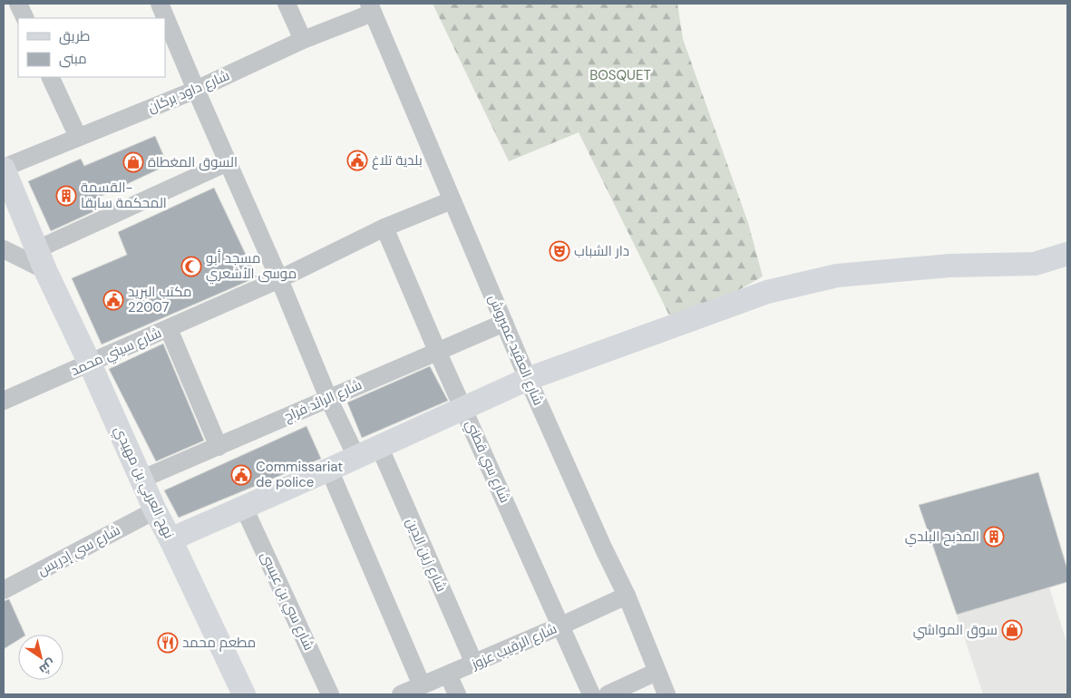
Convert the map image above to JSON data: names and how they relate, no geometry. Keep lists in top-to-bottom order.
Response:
{
  "streets": {
    "main road": ["نهج العربي بن مهيدي"],
    "street": [
      "شارع داود بركان",
      "شارع العقيد عميروش",
      "شارع سيني محمد",
      "شارع الرائد فراج",
      "شارع سي قطني",
      "شارع سي إدريس",
      "شارع زين الدين",
      "شارع سي بن عيسى",
      "شارع الرقيب عزوز"
    ]
  },
  "crossings": [
    ["شارع داود بركان", "شارع العقيد عميروش"],
    ["شارع داود بركان", "نهج العربي بن مهيدي"],
    ["شارع العقيد عميروش", "شارع سيني محمد"],
    ["شارع العقيد عميروش", "شارع الرائد فراج"],
    ["شارع العقيد عميروش", "شارع الرقيب عزوز"],
    ["شارع سيني محمد", "شارع سي قطني"],
    ["شارع سيني محمد", "نهج العربي بن مهيدي"],
    ["شارع الرائد فراج", "شارع سي قطني"],
    ["شارع الرائد فراج", "نهج العربي بن مهيدي"],
    ["شارع سي قطني", "شارع الرقيب عزوز"],
    ["نهج العربي بن مهيدي", "شارع سي إدريس"],
    ["شارع زين الدين", "شارع الرقيب عزوز"]
  ],
  "parks": ["BOSQUET"],
  "places": {
    "public building": ["بلدية تلاغ", "مكتب البريد 22007", "Commissariat de police"],
    "shop": ["السوق المغطاة", "سوق المواشي"],
    "building": ["القسمة- المحكمة سابقا", "المذبح البلدي"],
    "theatre": ["دار الشباب"],
    "mosque": ["مسجد أبو موسى الأشعري"],
    "restaurant": ["مطعم محمد"]
  },
  "legend": ["طريق", "مبنى"],
  "north": "bottom right"
}
